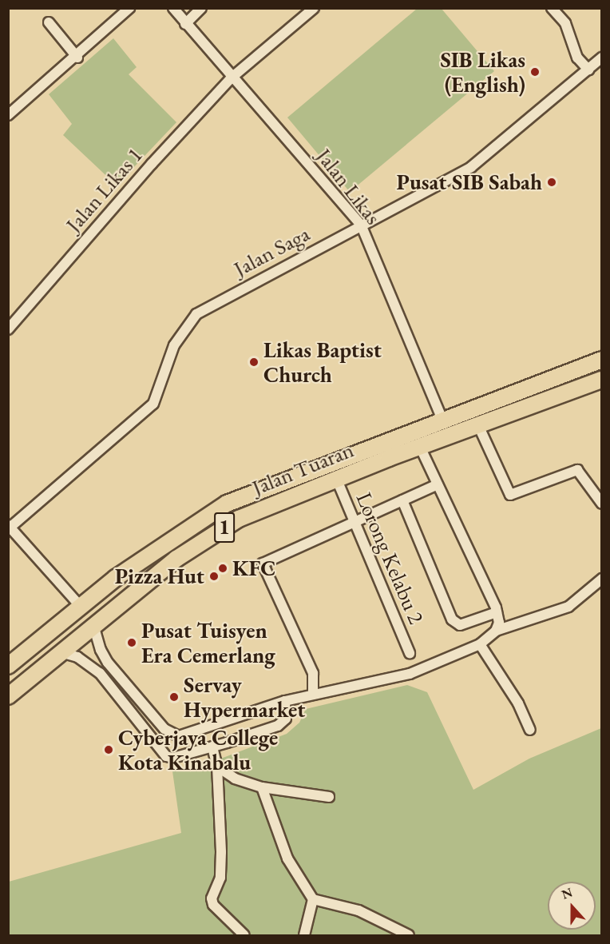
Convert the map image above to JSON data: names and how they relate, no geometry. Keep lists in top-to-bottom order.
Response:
{
  "streets": {
    "main road": ["Jalan Tuaran", "1"],
    "street": [
      "Jalan Likas",
      "Jalan Likas 1",
      "Jalan Saga",
      "Lorong Kelabu 2"
    ]
  },
  "crossings": [
    ["Jalan Likas", "Jalan Likas 1"],
    ["Jalan Likas", "Jalan Saga"],
    ["Jalan Likas", "Jalan Tuaran"],
    ["Jalan Tuaran", "Lorong Kelabu 2"]
  ],
  "places": [
    "SIB Likas (English)",
    "Pusat SIB Sabah",
    "Likas Baptist Church",
    "KFC",
    "Pizza Hut",
    "Pusat Tuisyen Era Cemerlang",
    "Servay Hypermarket",
    "Cyberjaya College Kota Kinabalu"
  ],
  "north": "top"
}
